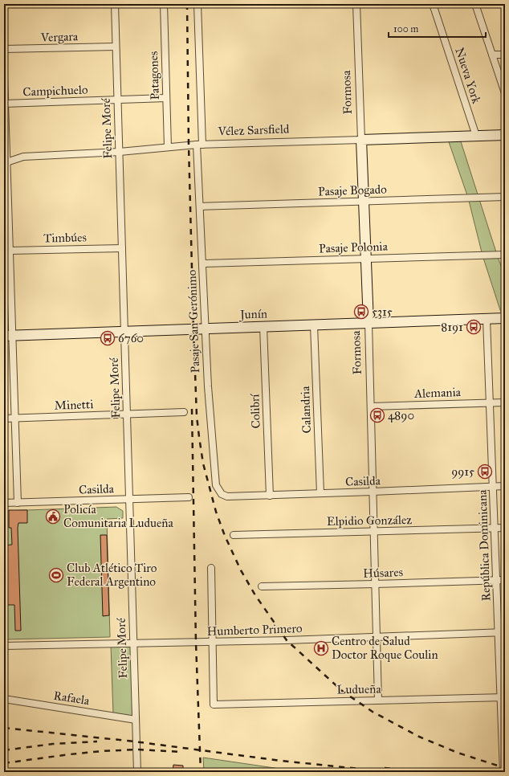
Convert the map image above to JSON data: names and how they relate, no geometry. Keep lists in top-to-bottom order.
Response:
{
  "streets": {
    "main road": ["Formosa", "Vélez Sarsfield", "Junín"],
    "street": [
      "Vergara",
      "Patagones",
      "Nueva York",
      "Campichuelo",
      "Felipe Moré",
      "Pasaje Bogado",
      "Timbúes",
      "Pasaje Polonia",
      "Pasaje San Gerónimo",
      "Alemania",
      "Minetti",
      "Calandria",
      "Colibrí",
      "Casilda",
      "Elpidio González",
      "República Dominicana",
      "Húsares",
      "Humberto Primero",
      "Ludueña",
      "Rafaela"
    ]
  },
  "crossings": [
    ["Vergara", "Felipe Moré"],
    ["Patagones", "Campichuelo"],
    ["Patagones", "Vélez Sarsfield"],
    ["Nueva York", "Vélez Sarsfield"],
    ["Campichuelo", "Felipe Moré"],
    ["Formosa", "Vélez Sarsfield"],
    ["Formosa", "Pasaje Bogado"],
    ["Formosa", "Pasaje Polonia"],
    ["Formosa", "Junín"],
    ["Formosa", "Alemania"],
    ["Formosa", "Casilda"],
    ["Formosa", "Elpidio González"],
    ["Formosa", "Húsares"],
    ["Formosa", "Humberto Primero"],
    ["Formosa", "Ludueña"],
    ["Felipe Moré", "Vélez Sarsfield"],
    ["Felipe Moré", "Timbúes"],
    ["Felipe Moré", "Junín"],
    ["Felipe Moré", "Minetti"],
    ["Felipe Moré", "Casilda"],
    ["Felipe Moré", "Humberto Primero"],
    ["Felipe Moré", "Rafaela"],
    ["Vélez Sarsfield", "Pasaje San Gerónimo"],
    ["Pasaje Bogado", "Pasaje San Gerónimo"],
    ["Pasaje Polonia", "Pasaje San Gerónimo"],
    ["Junín", "Pasaje San Gerónimo"],
    ["Junín", "Calandria"],
    ["Junín", "Colibrí"],
    ["Junín", "República Dominicana"],
    ["Pasaje San Gerónimo", "Casilda"],
    ["Alemania", "República Dominicana"],
    ["Calandria", "Casilda"],
    ["Colibrí", "Casilda"],
    ["Casilda", "República Dominicana"],
    ["Elpidio González", "República Dominicana"],
    ["República Dominicana", "Húsares"],
    ["República Dominicana", "Humberto Primero"],
    ["República Dominicana", "Ludueña"],
    ["Humberto Primero", "Ludueña"]
  ],
  "places": {
    "bus stop": [
      "5315",
      "8191",
      "6760",
      "4890",
      "9915"
    ],
    "public building": ["Policía Comunitaria Ludueña"],
    "sports": ["Club Atlético Tiro Federal Argentino"],
    "hospital": ["Centro de Salud Doctor Roque Coulin"]
  },
  "scale_bar": "100 m"
}
